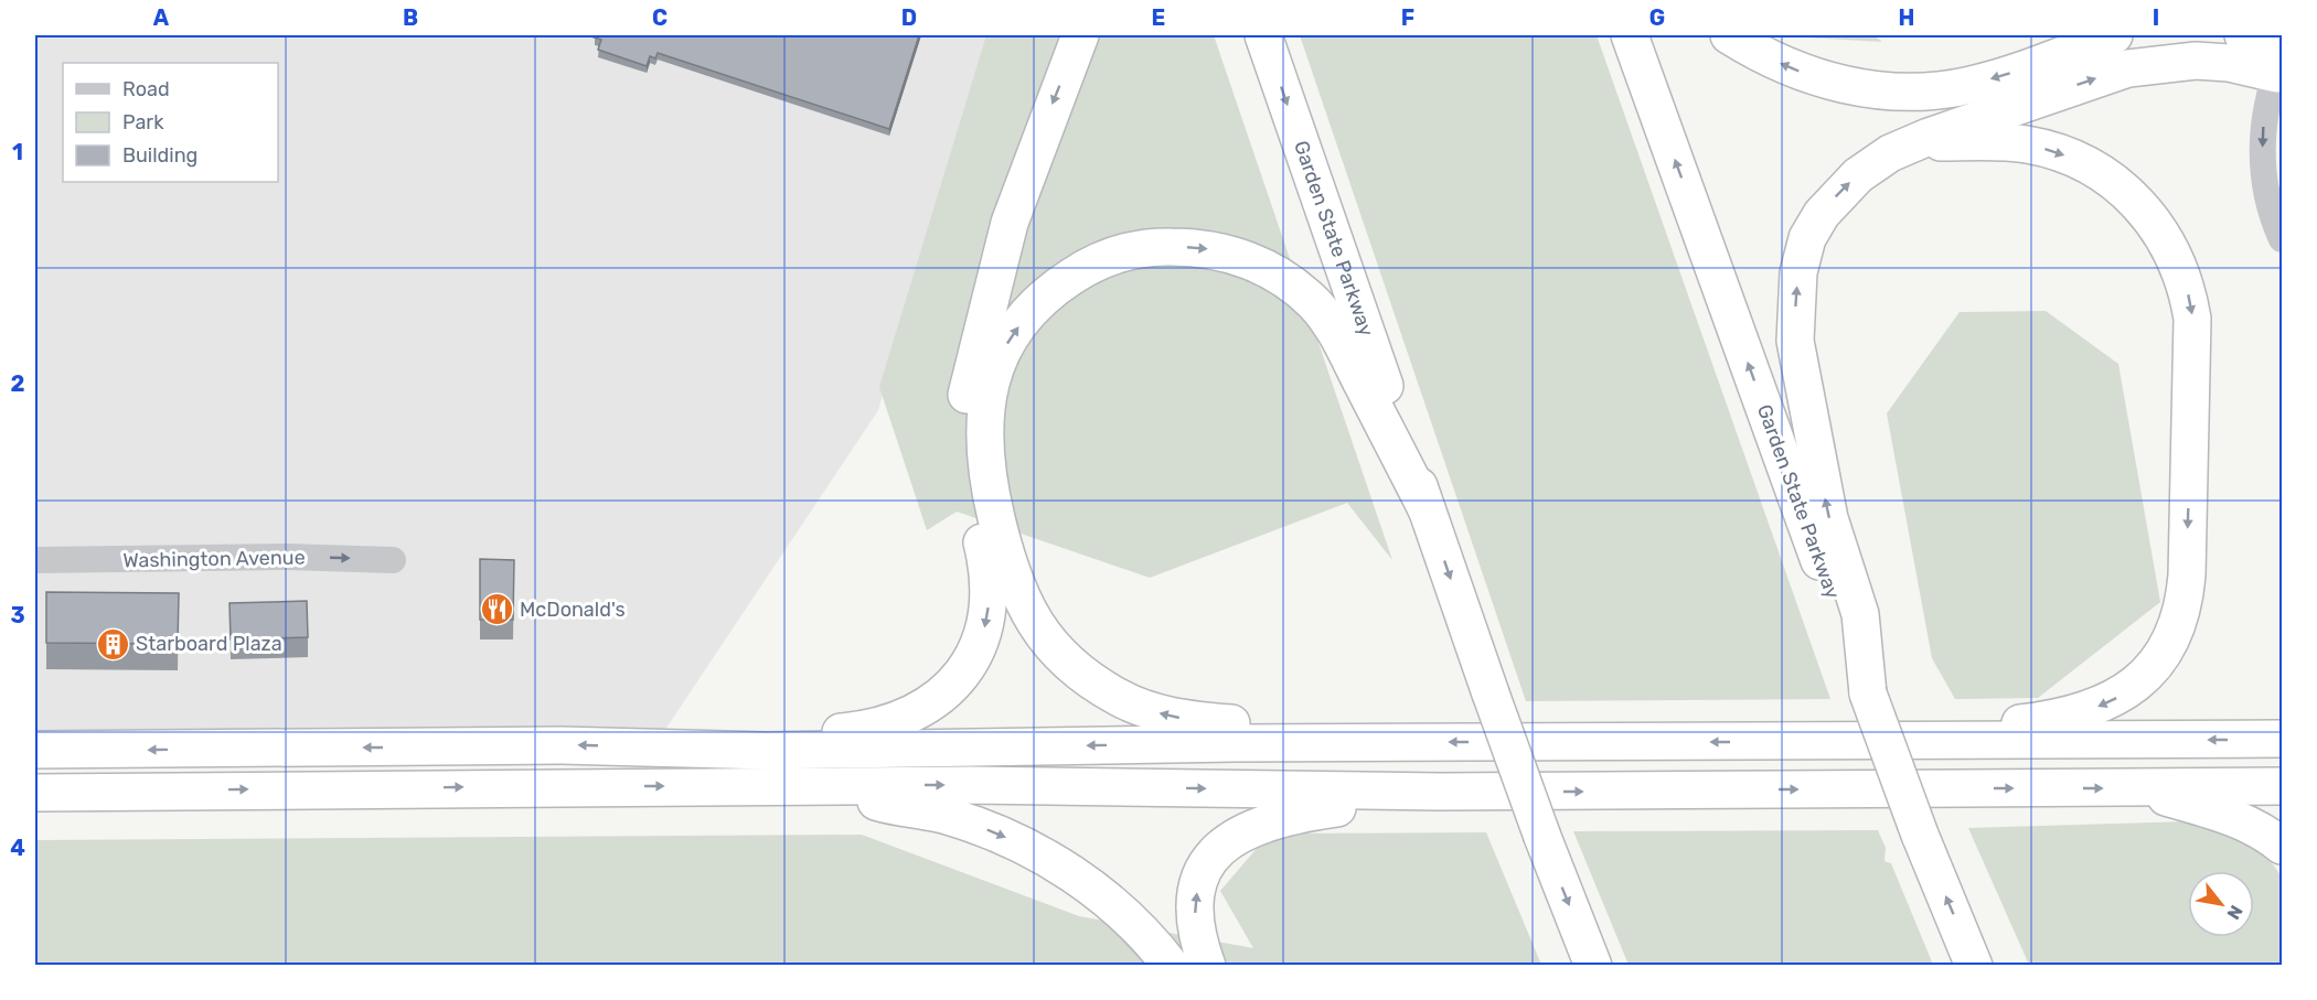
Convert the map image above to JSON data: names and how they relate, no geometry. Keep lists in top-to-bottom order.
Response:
{
  "streets": {
    "highway": ["Garden State Parkway"],
    "street": ["Washington Avenue"]
  },
  "one_way": ["Washington Avenue"],
  "places": {
    "restaurant": ["McDonald's"],
    "building": ["Starboard Plaza"]
  },
  "legend": ["Road", "Park", "Building"],
  "north": "bottom right",
  "grid": {
    "columns": [
      "A",
      "B",
      "C",
      "D",
      "E",
      "F",
      "G",
      "H",
      "I"
    ],
    "rows": [
      "1",
      "2",
      "3",
      "4"
    ]
  }
}
